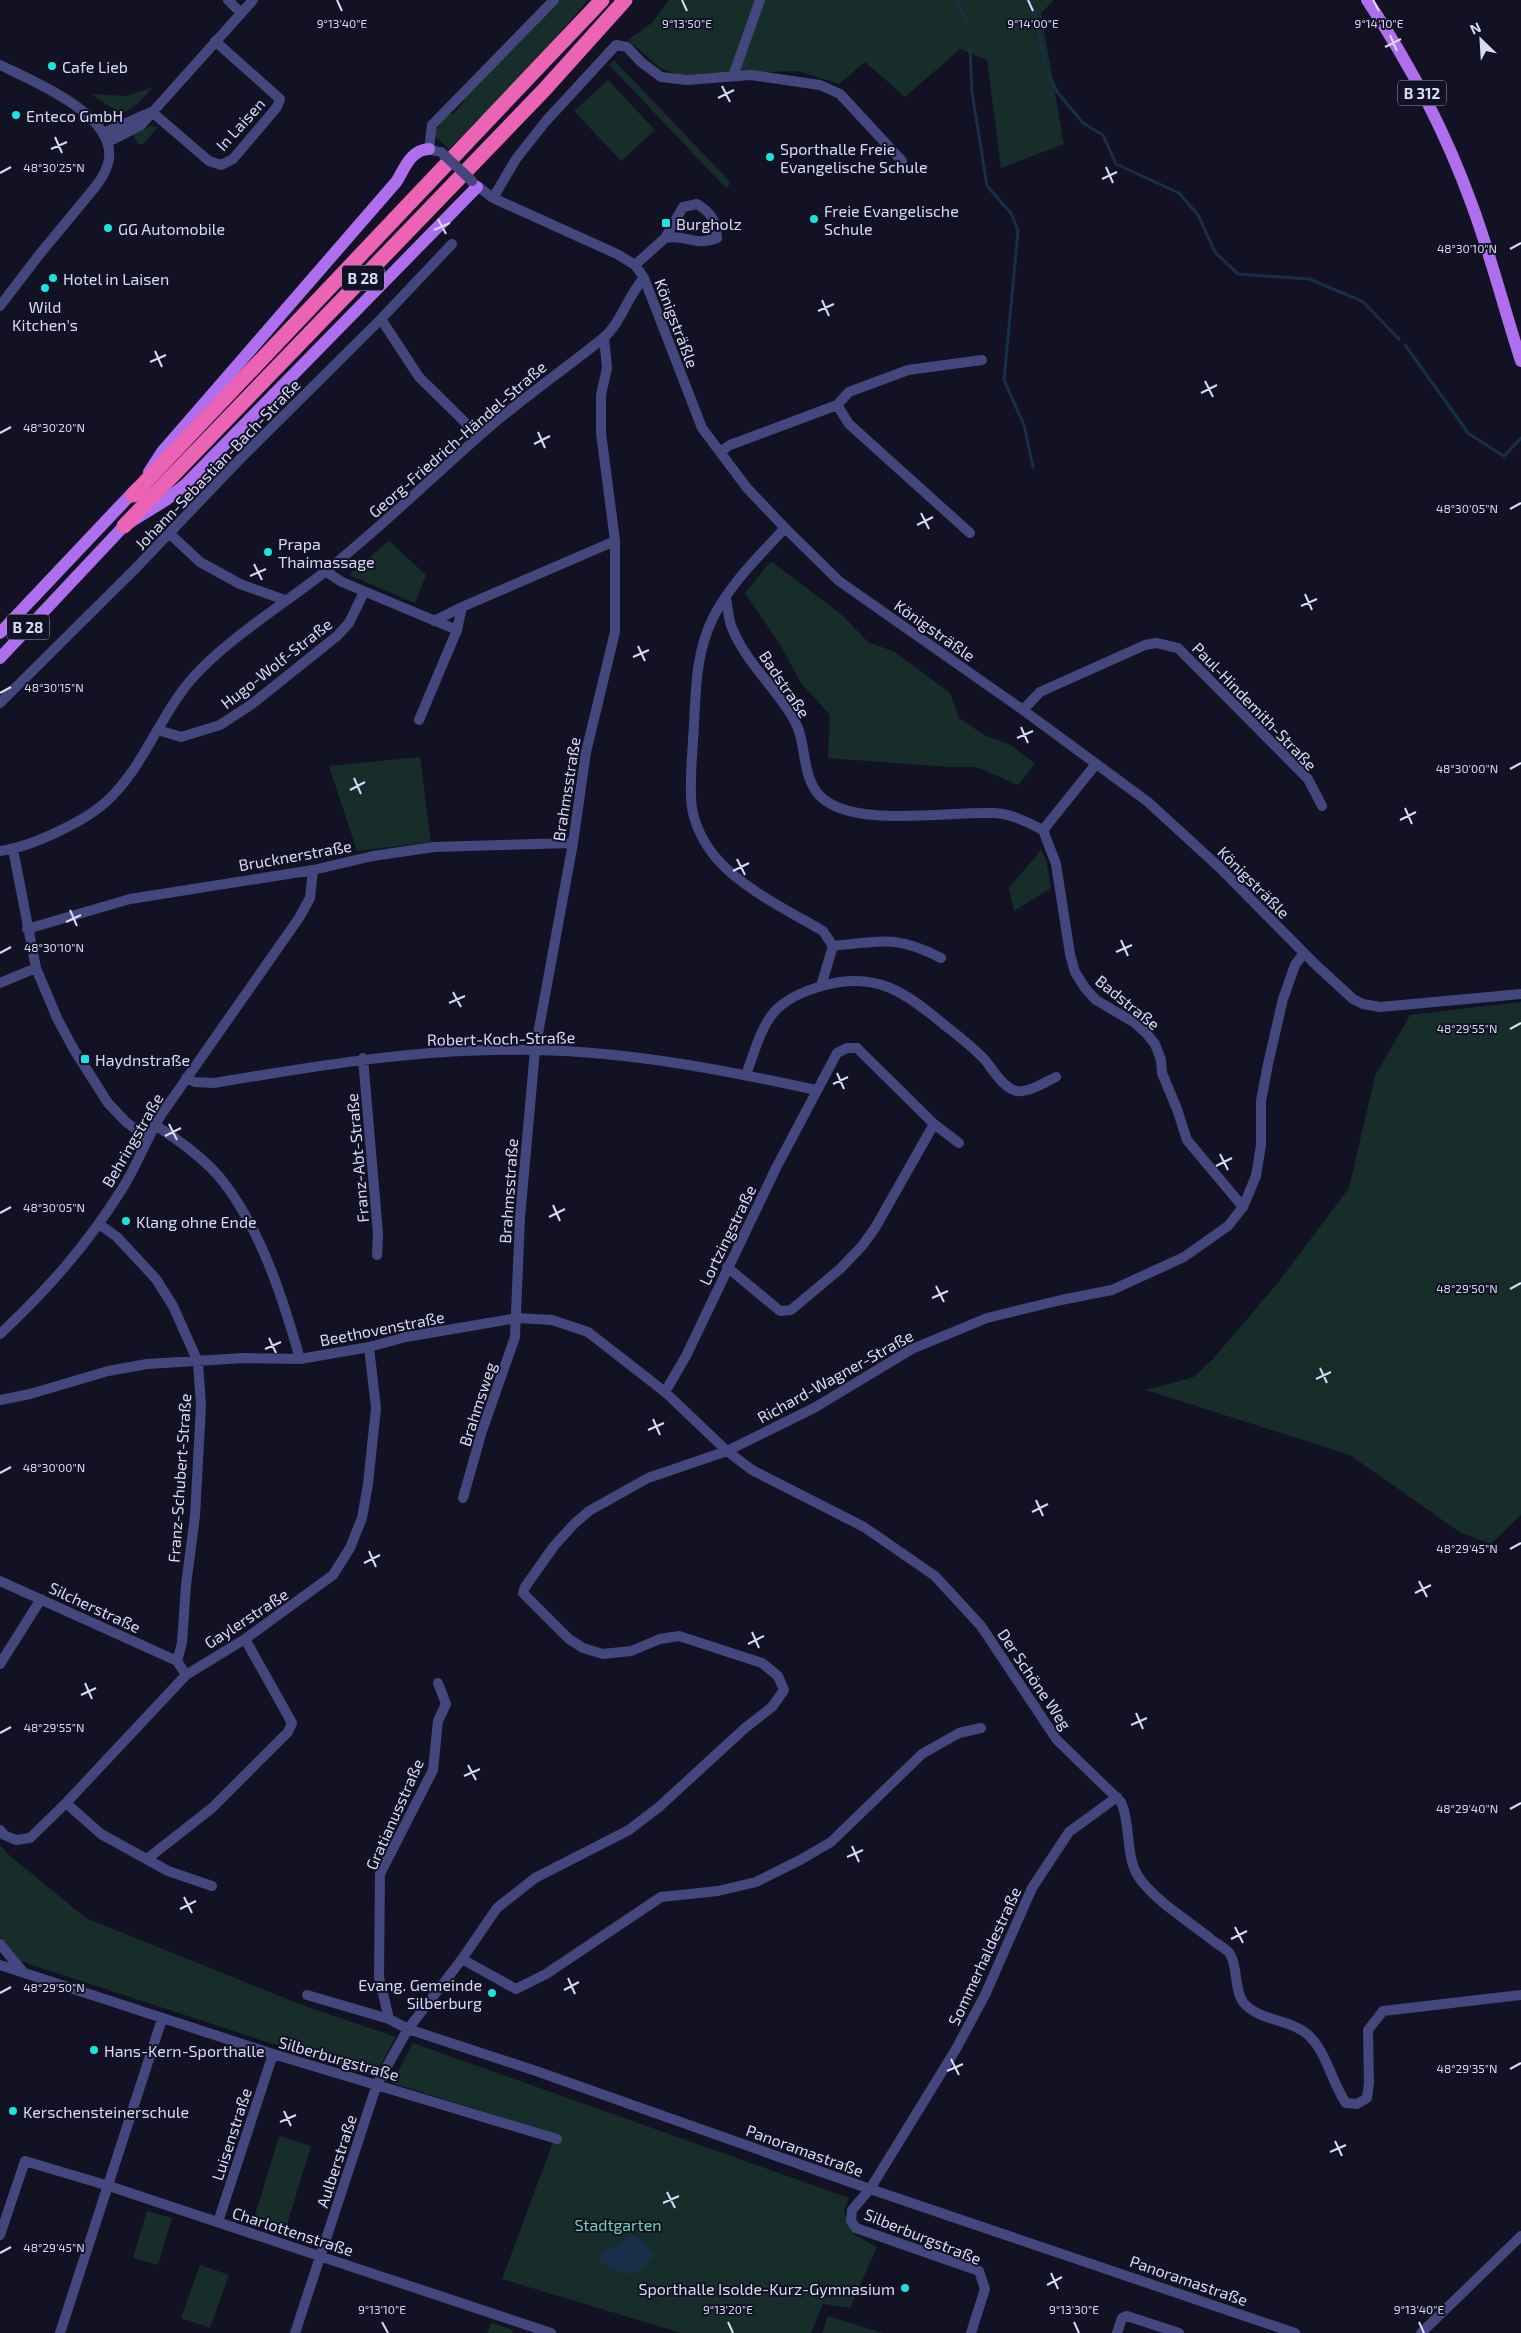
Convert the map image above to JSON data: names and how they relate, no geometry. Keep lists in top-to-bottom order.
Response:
{
  "streets": {
    "highway": ["B 28"],
    "main road": ["B 312"],
    "street": [
      "In Laisen",
      "Königsträßle",
      "Georg-Friedrich-Händel-Straße",
      "Johann-Sebastian-Bach-Straße",
      "Hugo-Wolf-Straße",
      "Badstraße",
      "Paul-Hindemith-Straße",
      "Brahmsstraße",
      "Brucknerstraße",
      "Robert-Koch-Straße",
      "Behringstraße",
      "Franz-Abt-Straße",
      "Lortzingstraße",
      "Beethovenstraße",
      "Richard-Wagner-Straße",
      "Brahmsweg",
      "Franz-Schubert-Straße",
      "Silcherstraße",
      "Gaylerstraße",
      "Der Schöne Weg",
      "Gratianusstraße",
      "Sommerhaldestraße",
      "Silberburgstraße",
      "Luisenstraße",
      "Panoramastraße",
      "Aulberstraße",
      "Charlottenstraße"
    ]
  },
  "crossings": [
    ["Königsträßle", "Paul-Hindemith-Straße"],
    ["Königsträßle", "Richard-Wagner-Straße"],
    ["Georg-Friedrich-Händel-Straße", "Hugo-Wolf-Straße"],
    ["Georg-Friedrich-Händel-Straße", "Brahmsstraße"],
    ["Badstraße", "Richard-Wagner-Straße"],
    ["Brahmsstraße", "Brucknerstraße"],
    ["Brahmsstraße", "Robert-Koch-Straße"],
    ["Brahmsstraße", "Beethovenstraße"],
    ["Brahmsstraße", "Brahmsweg"],
    ["Brucknerstraße", "Behringstraße"],
    ["Robert-Koch-Straße", "Behringstraße"],
    ["Robert-Koch-Straße", "Franz-Abt-Straße"],
    ["Robert-Koch-Straße", "Lortzingstraße"],
    ["Behringstraße", "Franz-Schubert-Straße"],
    ["Lortzingstraße", "Beethovenstraße"],
    ["Beethovenstraße", "Richard-Wagner-Straße"],
    ["Beethovenstraße", "Brahmsweg"],
    ["Beethovenstraße", "Franz-Schubert-Straße"],
    ["Beethovenstraße", "Gaylerstraße"],
    ["Beethovenstraße", "Der Schöne Weg"],
    ["Richard-Wagner-Straße", "Der Schöne Weg"],
    ["Richard-Wagner-Straße", "Aulberstraße"],
    ["Franz-Schubert-Straße", "Silcherstraße"],
    ["Der Schöne Weg", "Sommerhaldestraße"],
    ["Gratianusstraße", "Panoramastraße"],
    ["Sommerhaldestraße", "Silberburgstraße"],
    ["Sommerhaldestraße", "Panoramastraße"],
    ["Silberburgstraße", "Luisenstraße"],
    ["Silberburgstraße", "Aulberstraße"],
    ["Luisenstraße", "Charlottenstraße"],
    ["Panoramastraße", "Aulberstraße"],
    ["Aulberstraße", "Charlottenstraße"]
  ],
  "parks": ["Stadtgarten"],
  "places": {
    "other": [
      "Cafe Lieb",
      "Enteco GmbH",
      "Sporthalle Freie Evangelische Schule",
      "Freie Evangelische Schule",
      "GG Automobile",
      "Hotel in Laisen",
      "Wild Kitchen's",
      "Prapa Thaimassage",
      "Klang ohne Ende",
      "Evang. Gemeinde Silberburg",
      "Hans-Kern-Sporthalle",
      "Kerschensteinerschule",
      "Sporthalle Isolde-Kurz-Gymnasium"
    ],
    "transit": ["Burgholz", "Haydnstraße"]
  },
  "north": "top left",
  "coordinates": [
    "9°13'40\"E",
    "9°13'50\"E",
    "9°14'00\"E",
    "9°14'10\"E",
    "48°30'25\"N",
    "48°30'10\"N",
    "48°30'20\"N",
    "48°30'05\"N",
    "48°30'15\"N",
    "48°30'00\"N",
    "48°29'55\"N",
    "48°29'50\"N",
    "48°29'45\"N",
    "48°29'40\"N",
    "48°29'35\"N",
    "9°13'10\"E",
    "9°13'20\"E",
    "9°13'30\"E"
  ]
}
